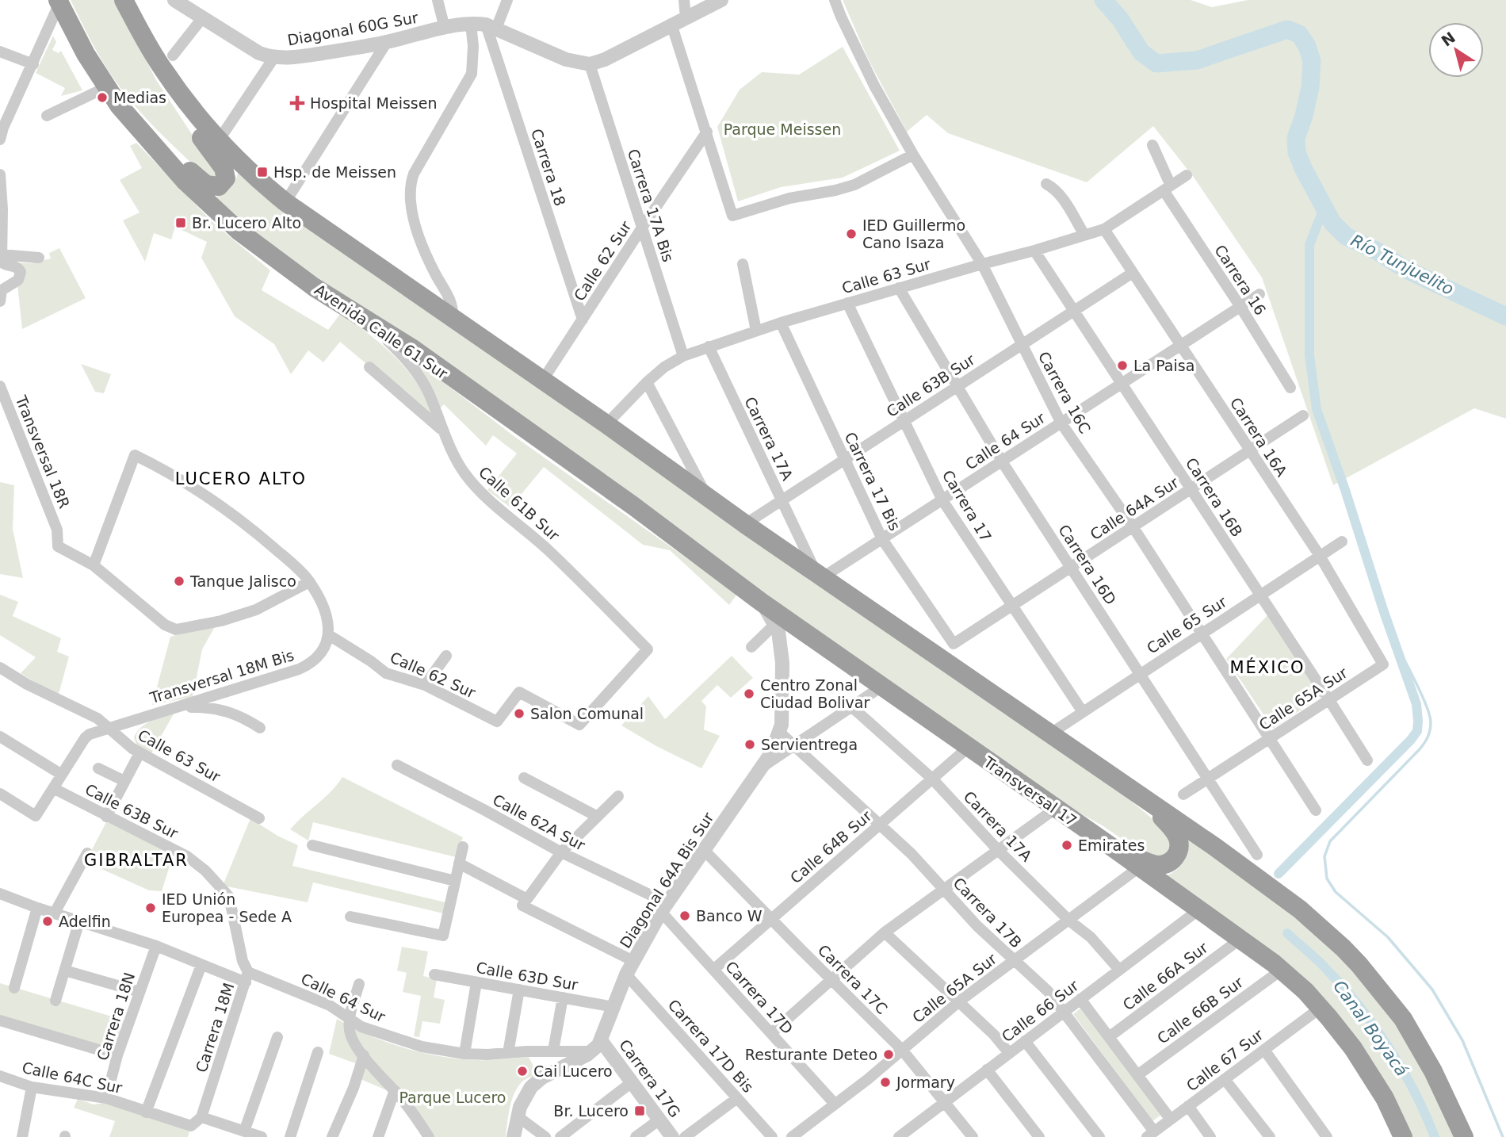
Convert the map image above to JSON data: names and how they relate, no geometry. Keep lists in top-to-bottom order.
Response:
{
  "streets": {
    "highway": ["Avenida Calle 61 Sur", "Transversal 17"],
    "street": [
      "Diagonal 60G Sur",
      "Carrera 18",
      "Carrera 17A Bis",
      "Calle 62 Sur",
      "Calle 63 Sur",
      "Carrera 16",
      "Calle 63B Sur",
      "Carrera 16C",
      "Carrera 16A",
      "Carrera 17A",
      "Calle 64 Sur",
      "Transversal 18R",
      "Carrera 17 Bis",
      "Carrera 16B",
      "Calle 61B Sur",
      "Carrera 17",
      "Calle 64A Sur",
      "Carrera 16D",
      "Calle 65 Sur",
      "Transversal 18M Bis",
      "Calle 65A Sur",
      "Calle 62A Sur",
      "Calle 64B Sur",
      "Diagonal 64A Bis Sur",
      "Carrera 17B",
      "Calle 63D Sur",
      "Calle 66A Sur",
      "Carrera 17C",
      "Carrera 17D",
      "Calle 66B Sur",
      "Calle 66 Sur",
      "Carrera 18N",
      "Carrera 18M",
      "Carrera 17D Bis",
      "Calle 67 Sur",
      "Calle 64C Sur",
      "Carrera 17G"
    ]
  },
  "crossings": [
    ["Diagonal 60G Sur", "Carrera 18"],
    ["Diagonal 60G Sur", "Carrera 17A Bis"],
    ["Carrera 18", "Calle 62 Sur"],
    ["Carrera 17A Bis", "Calle 62 Sur"],
    ["Carrera 17A Bis", "Calle 63 Sur"],
    ["Calle 62 Sur", "Calle 61B Sur"],
    ["Calle 62 Sur", "Transversal 18M Bis"],
    ["Calle 63 Sur", "Carrera 16"],
    ["Calle 63 Sur", "Carrera 16C"],
    ["Calle 63 Sur", "Carrera 16A"],
    ["Calle 63 Sur", "Carrera 17A"],
    ["Calle 63 Sur", "Carrera 17 Bis"],
    ["Calle 63 Sur", "Carrera 16B"],
    ["Calle 63 Sur", "Carrera 17"],
    ["Calle 63 Sur", "Carrera 16D"],
    ["Calle 63 Sur", "Transversal 18M Bis"],
    ["Carrera 16", "Calle 64 Sur"],
    ["Avenida Calle 61 Sur", "Calle 61B Sur"],
    ["Avenida Calle 61 Sur", "Transversal 17"],
    ["Calle 63B Sur", "Carrera 16C"],
    ["Calle 63B Sur", "Carrera 16A"],
    ["Calle 63B Sur", "Carrera 17A"],
    ["Calle 63B Sur", "Carrera 17 Bis"],
    ["Calle 63B Sur", "Carrera 16B"],
    ["Calle 63B Sur", "Carrera 17"],
    ["Calle 63B Sur", "Carrera 16D"],
    ["Calle 63B Sur", "Transversal 18M Bis"],
    ["Calle 63B Sur", "Carrera 18M"],
    ["Carrera 16C", "Calle 64 Sur"],
    ["Carrera 16C", "Calle 64A Sur"],
    ["Carrera 16C", "Calle 65 Sur"],
    ["Carrera 16C", "Calle 65A Sur"],
    ["Carrera 16A", "Calle 64 Sur"],
    ["Carrera 16A", "Calle 64A Sur"],
    ["Carrera 16A", "Calle 65 Sur"],
    ["Carrera 16A", "Calle 65A Sur"],
    ["Carrera 17A", "Calle 64 Sur"],
    ["Carrera 17A", "Calle 65A Sur"],
    ["Carrera 17A", "Calle 64B Sur"],
    ["Carrera 17A", "Calle 66 Sur"],
    ["Calle 64 Sur", "Carrera 17 Bis"],
    ["Calle 64 Sur", "Carrera 16B"],
    ["Calle 64 Sur", "Carrera 17"],
    ["Calle 64 Sur", "Carrera 16D"],
    ["Calle 64 Sur", "Diagonal 64A Bis Sur"],
    ["Calle 64 Sur", "Carrera 18N"],
    ["Calle 64 Sur", "Carrera 18M"],
    ["Carrera 17 Bis", "Calle 64A Sur"],
    ["Carrera 16B", "Calle 64A Sur"],
    ["Carrera 16B", "Calle 65 Sur"],
    ["Carrera 16B", "Calle 65A Sur"],
    ["Carrera 17", "Calle 64A Sur"],
    ["Carrera 17", "Calle 65 Sur"],
    ["Calle 64A Sur", "Carrera 16D"],
    ["Carrera 16D", "Calle 65 Sur"],
    ["Carrera 16D", "Calle 65A Sur"],
    ["Calle 65A Sur", "Transversal 17"],
    ["Calle 65A Sur", "Carrera 17B"],
    ["Calle 65A Sur", "Carrera 17C"],
    ["Calle 65A Sur", "Carrera 17D"],
    ["Transversal 17", "Calle 64B Sur"],
    ["Transversal 17", "Calle 66A Sur"],
    ["Transversal 17", "Calle 66B Sur"],
    ["Transversal 17", "Calle 66 Sur"],
    ["Transversal 17", "Calle 67 Sur"],
    ["Calle 62A Sur", "Diagonal 64A Bis Sur"],
    ["Calle 62A Sur", "Carrera 17D"],
    ["Calle 64B Sur", "Carrera 17B"],
    ["Calle 64B Sur", "Carrera 17C"],
    ["Calle 64B Sur", "Carrera 17D"],
    ["Diagonal 64A Bis Sur", "Carrera 17B"],
    ["Diagonal 64A Bis Sur", "Calle 63D Sur"],
    ["Diagonal 64A Bis Sur", "Carrera 17C"],
    ["Diagonal 64A Bis Sur", "Carrera 17D"],
    ["Diagonal 64A Bis Sur", "Carrera 17D Bis"],
    ["Diagonal 64A Bis Sur", "Carrera 17G"],
    ["Carrera 17B", "Calle 66 Sur"],
    ["Carrera 17B", "Calle 67 Sur"],
    ["Carrera 17C", "Calle 66 Sur"],
    ["Carrera 18N", "Calle 64C Sur"],
    ["Carrera 18M", "Calle 64C Sur"]
  ],
  "districts": ["LUCERO ALTO", "MÉXICO", "GIBRALTAR"],
  "water": ["Río Tunjuelito", "Canal Boyacá"],
  "parks": ["Parque Meissen", "Parque Lucero"],
  "places": {
    "other": [
      "Medias",
      "IED Guillermo Cano Isaza",
      "La Paisa",
      "Tanque Jalisco",
      "Centro Zonal Ciudad Bolivar",
      "Salon Comunal",
      "Servientrega",
      "Emirates",
      "IED Unión Europea - Sede A",
      "Banco W",
      "Adelfin",
      "Resturante Deteo",
      "Cai Lucero",
      "Jormary"
    ],
    "health": ["Hospital Meissen"],
    "transit": ["Hsp. de Meissen", "Br. Lucero Alto", "Br. Lucero"]
  },
  "north": "top left"
}
